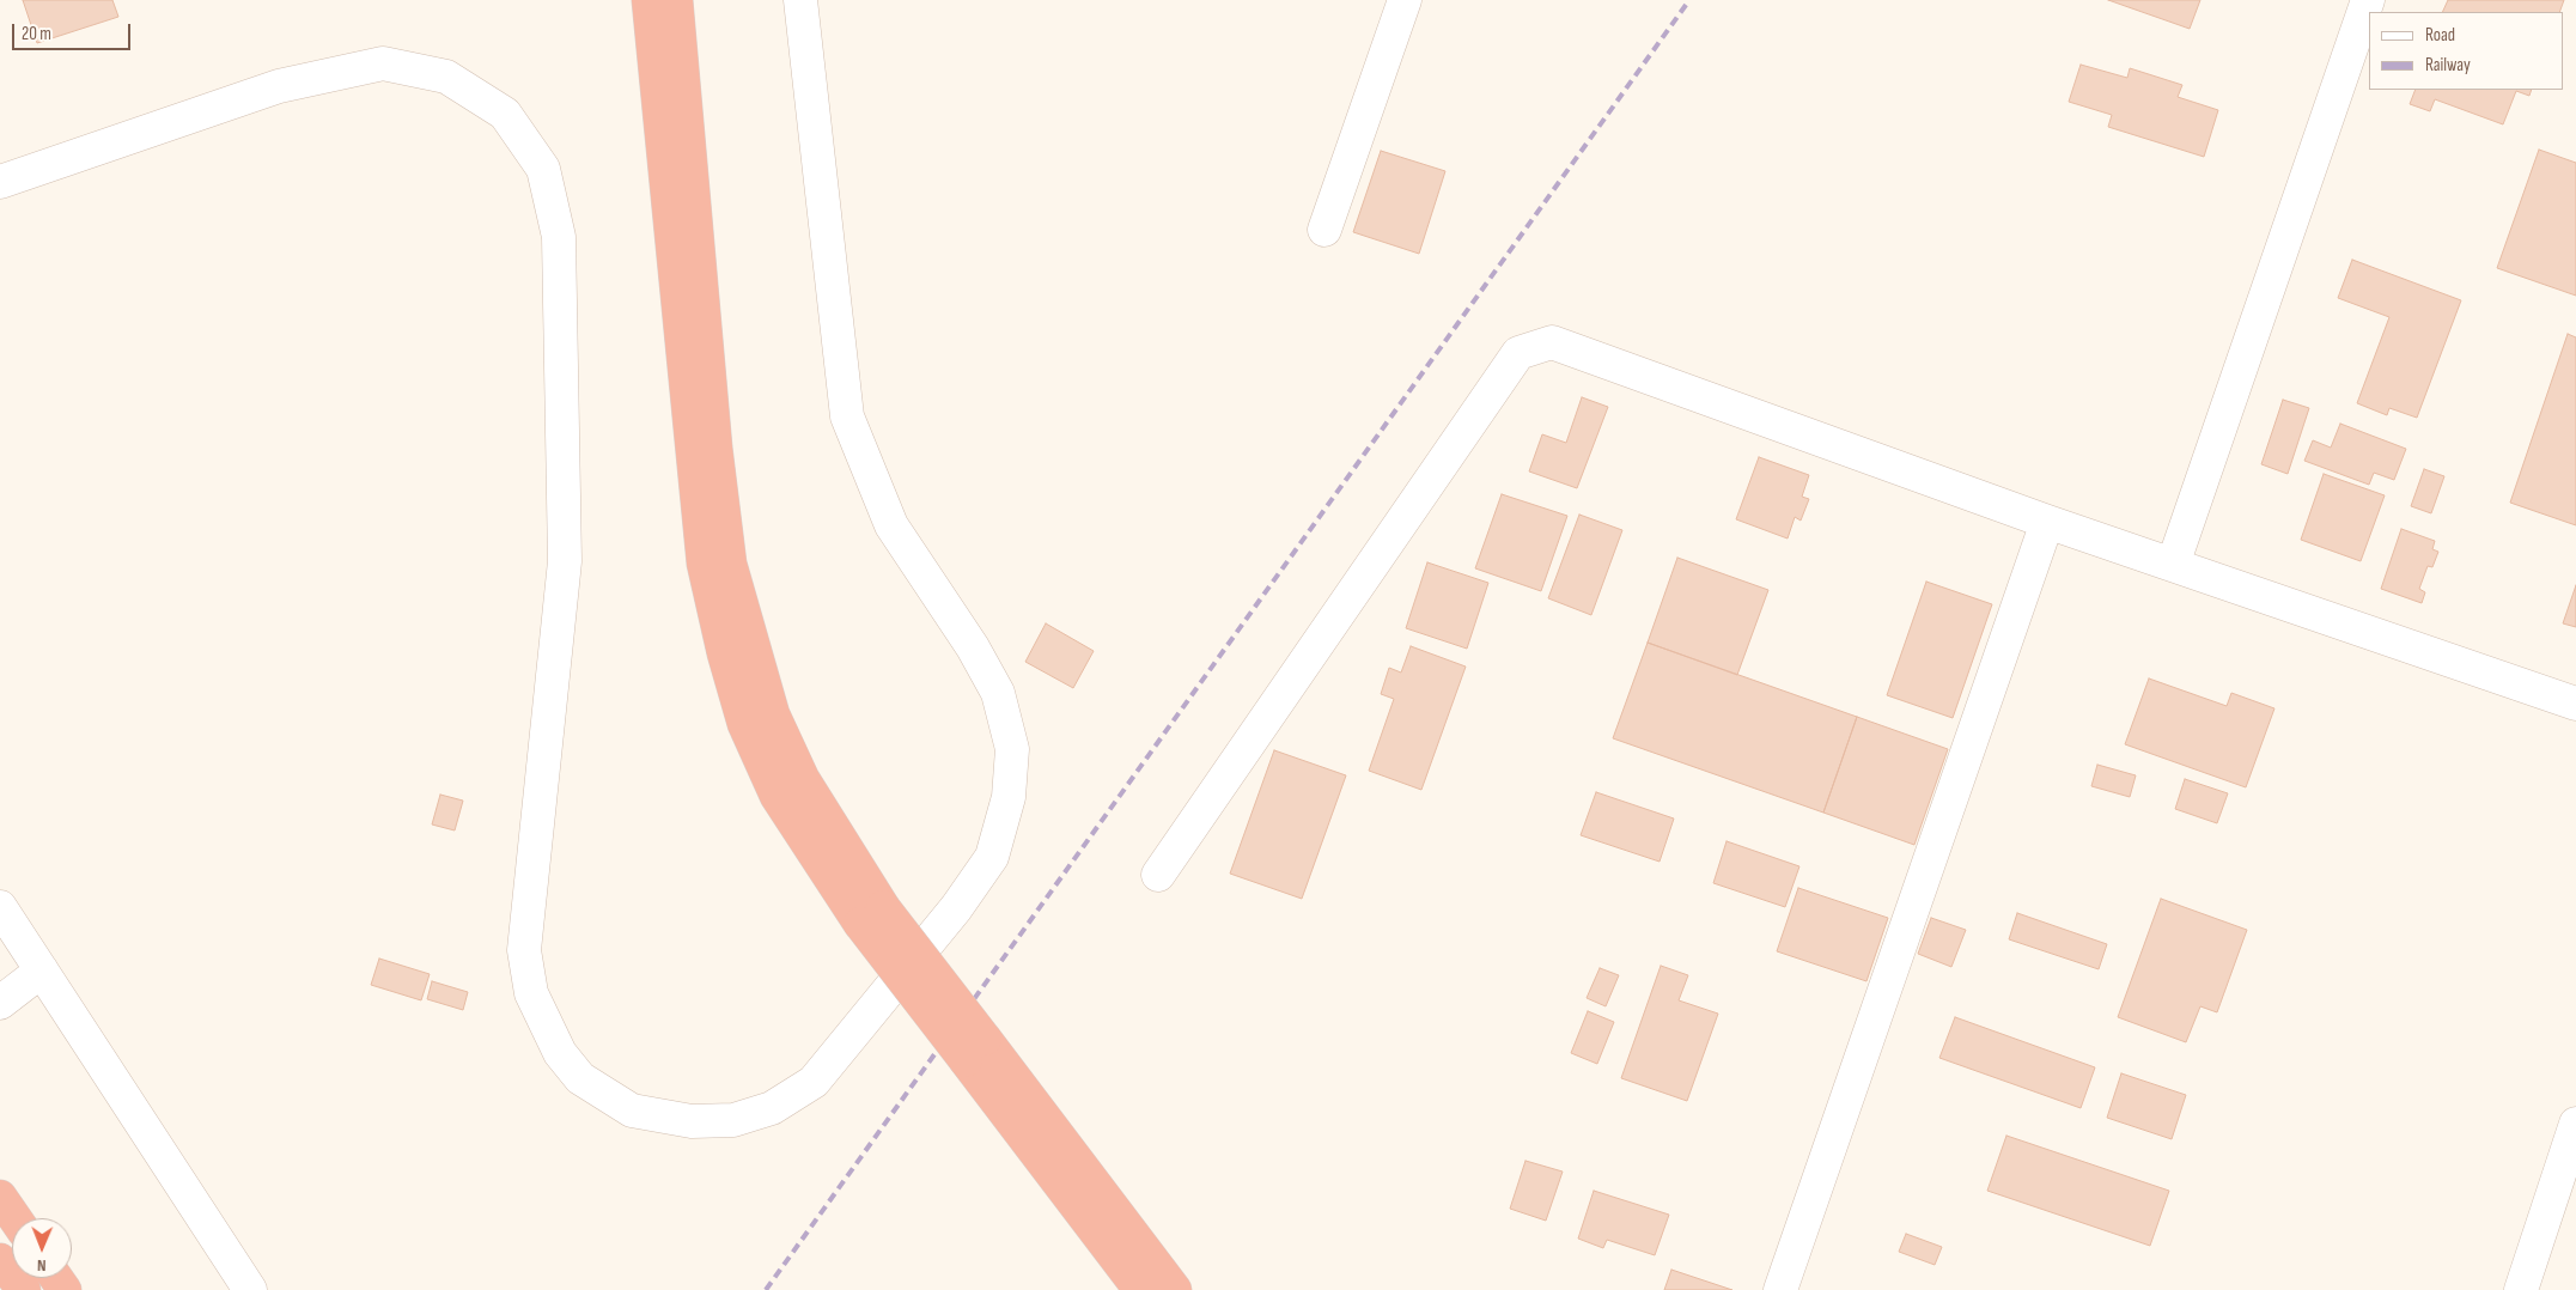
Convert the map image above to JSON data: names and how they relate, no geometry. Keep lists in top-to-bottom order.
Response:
{
  "legend": ["Road", "Railway"],
  "scale_bar": "20 m",
  "north": "bottom"
}
